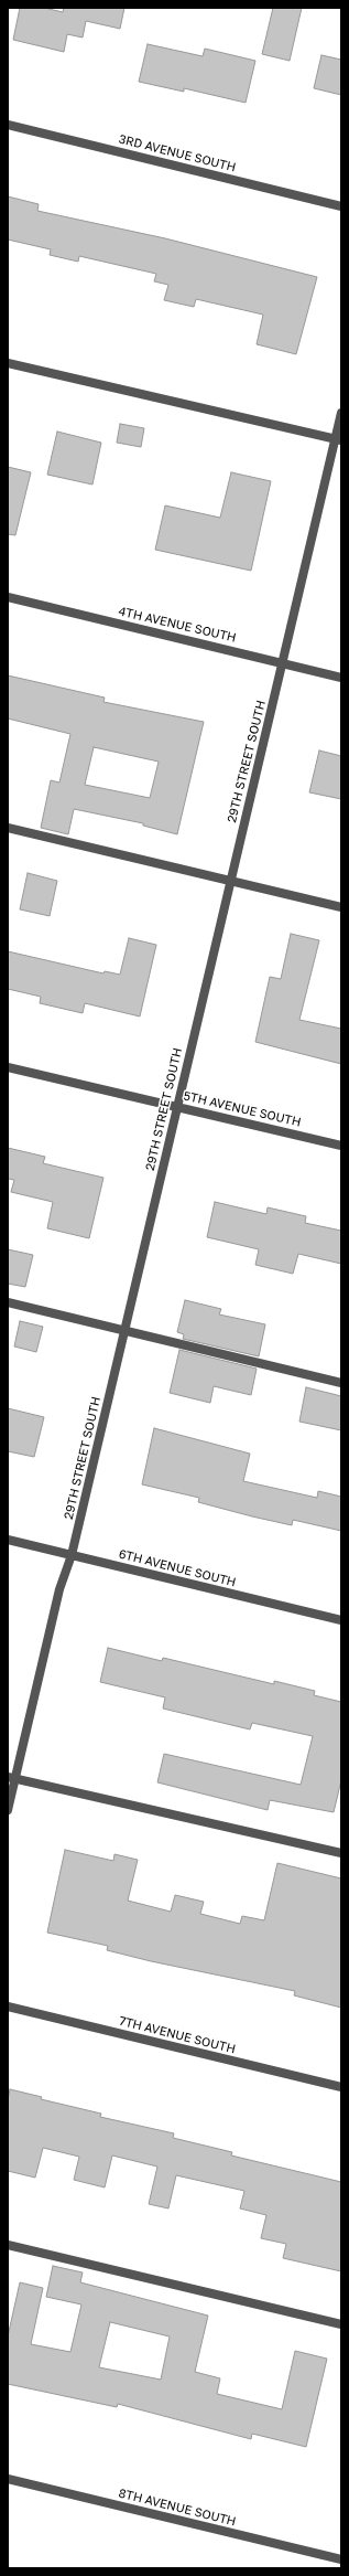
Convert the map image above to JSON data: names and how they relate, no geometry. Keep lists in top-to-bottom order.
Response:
{
  "streets": {
    "street": [
      "3RD AVENUE SOUTH",
      "4TH AVENUE SOUTH",
      "29TH STREET SOUTH",
      "5TH AVENUE SOUTH",
      "6TH AVENUE SOUTH",
      "7TH AVENUE SOUTH",
      "8TH AVENUE SOUTH"
    ]
  },
  "crossings": [
    ["4TH AVENUE SOUTH", "29TH STREET SOUTH"],
    ["29TH STREET SOUTH", "5TH AVENUE SOUTH"],
    ["29TH STREET SOUTH", "6TH AVENUE SOUTH"]
  ]
}
